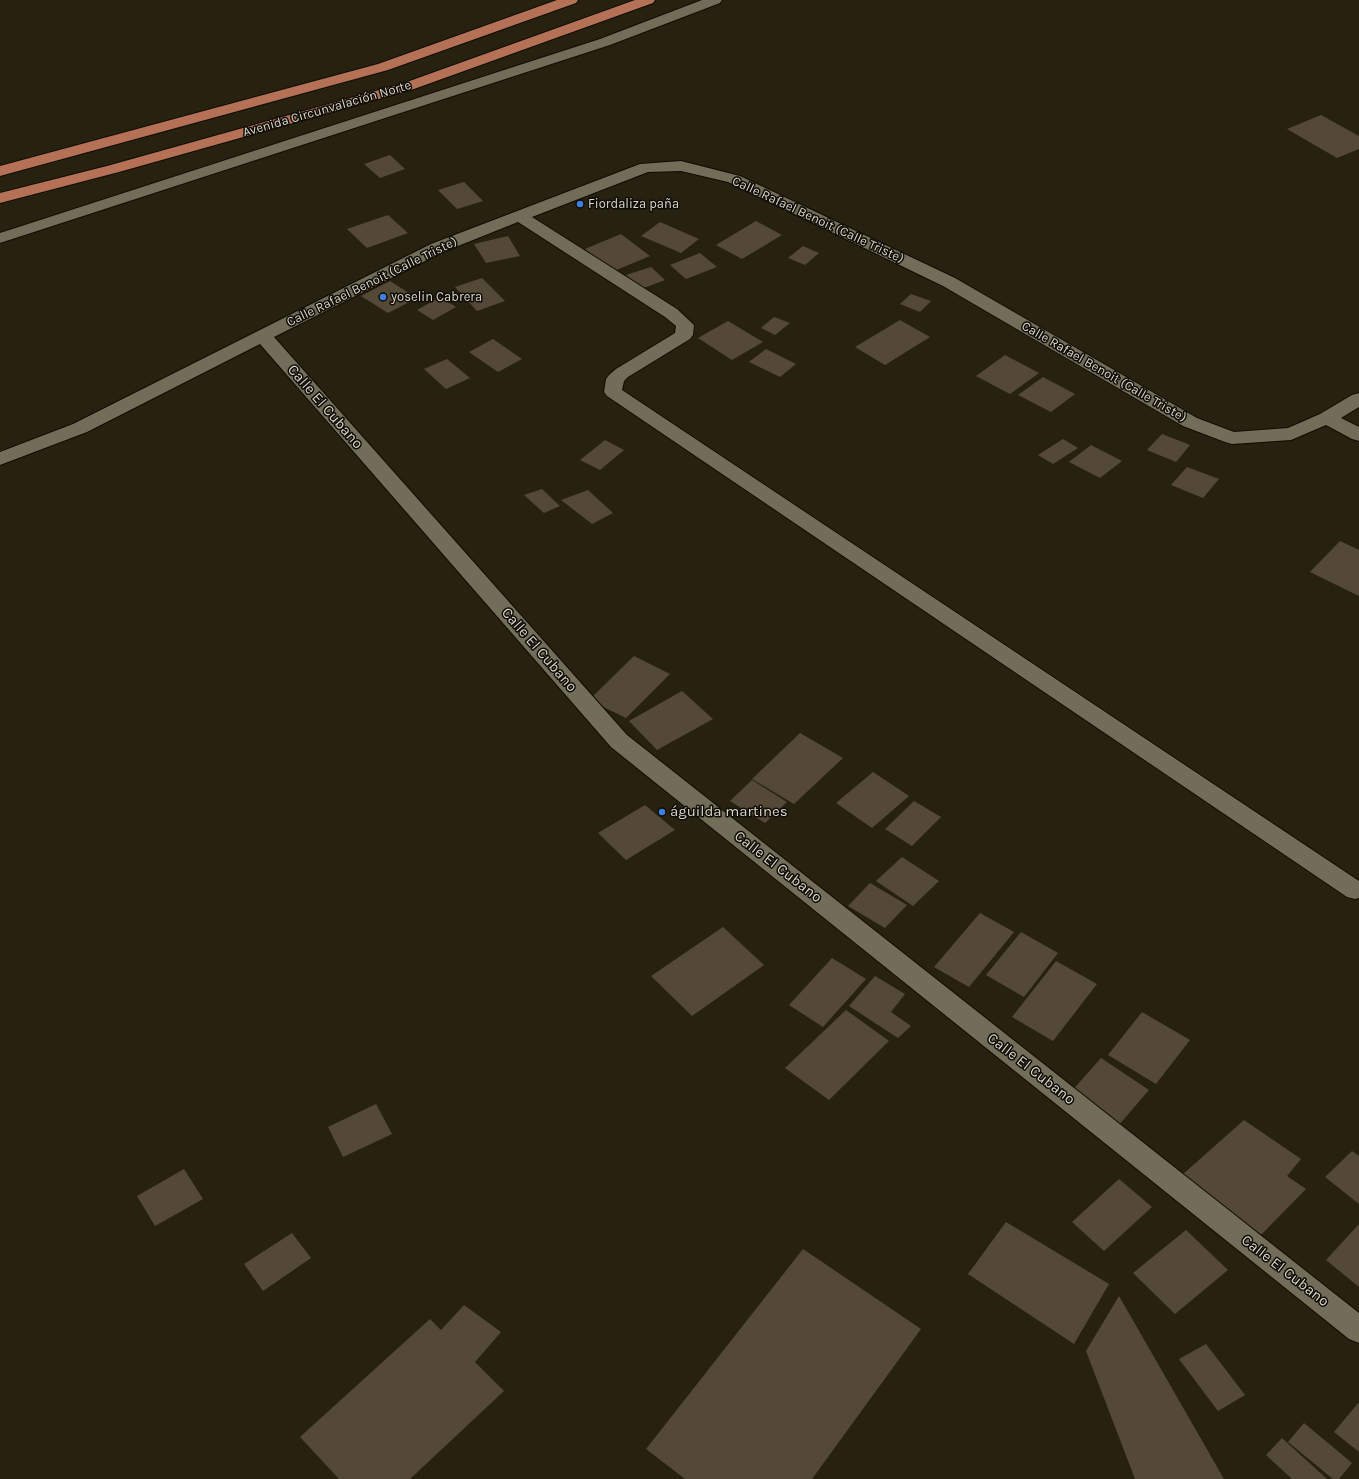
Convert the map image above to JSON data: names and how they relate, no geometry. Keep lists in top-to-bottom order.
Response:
{
  "streets": {
    "highway": ["Avenida Circunvalación Norte"],
    "street": ["Calle Rafael Benoit (Calle Triste)", "Calle El Cubano"]
  },
  "crossings": [
    ["Calle Rafael Benoit (Calle Triste)", "Calle El Cubano"]
  ],
  "places": ["Fiordaliza paña", "yoselin Cabrera", "águilda martines"]
}
